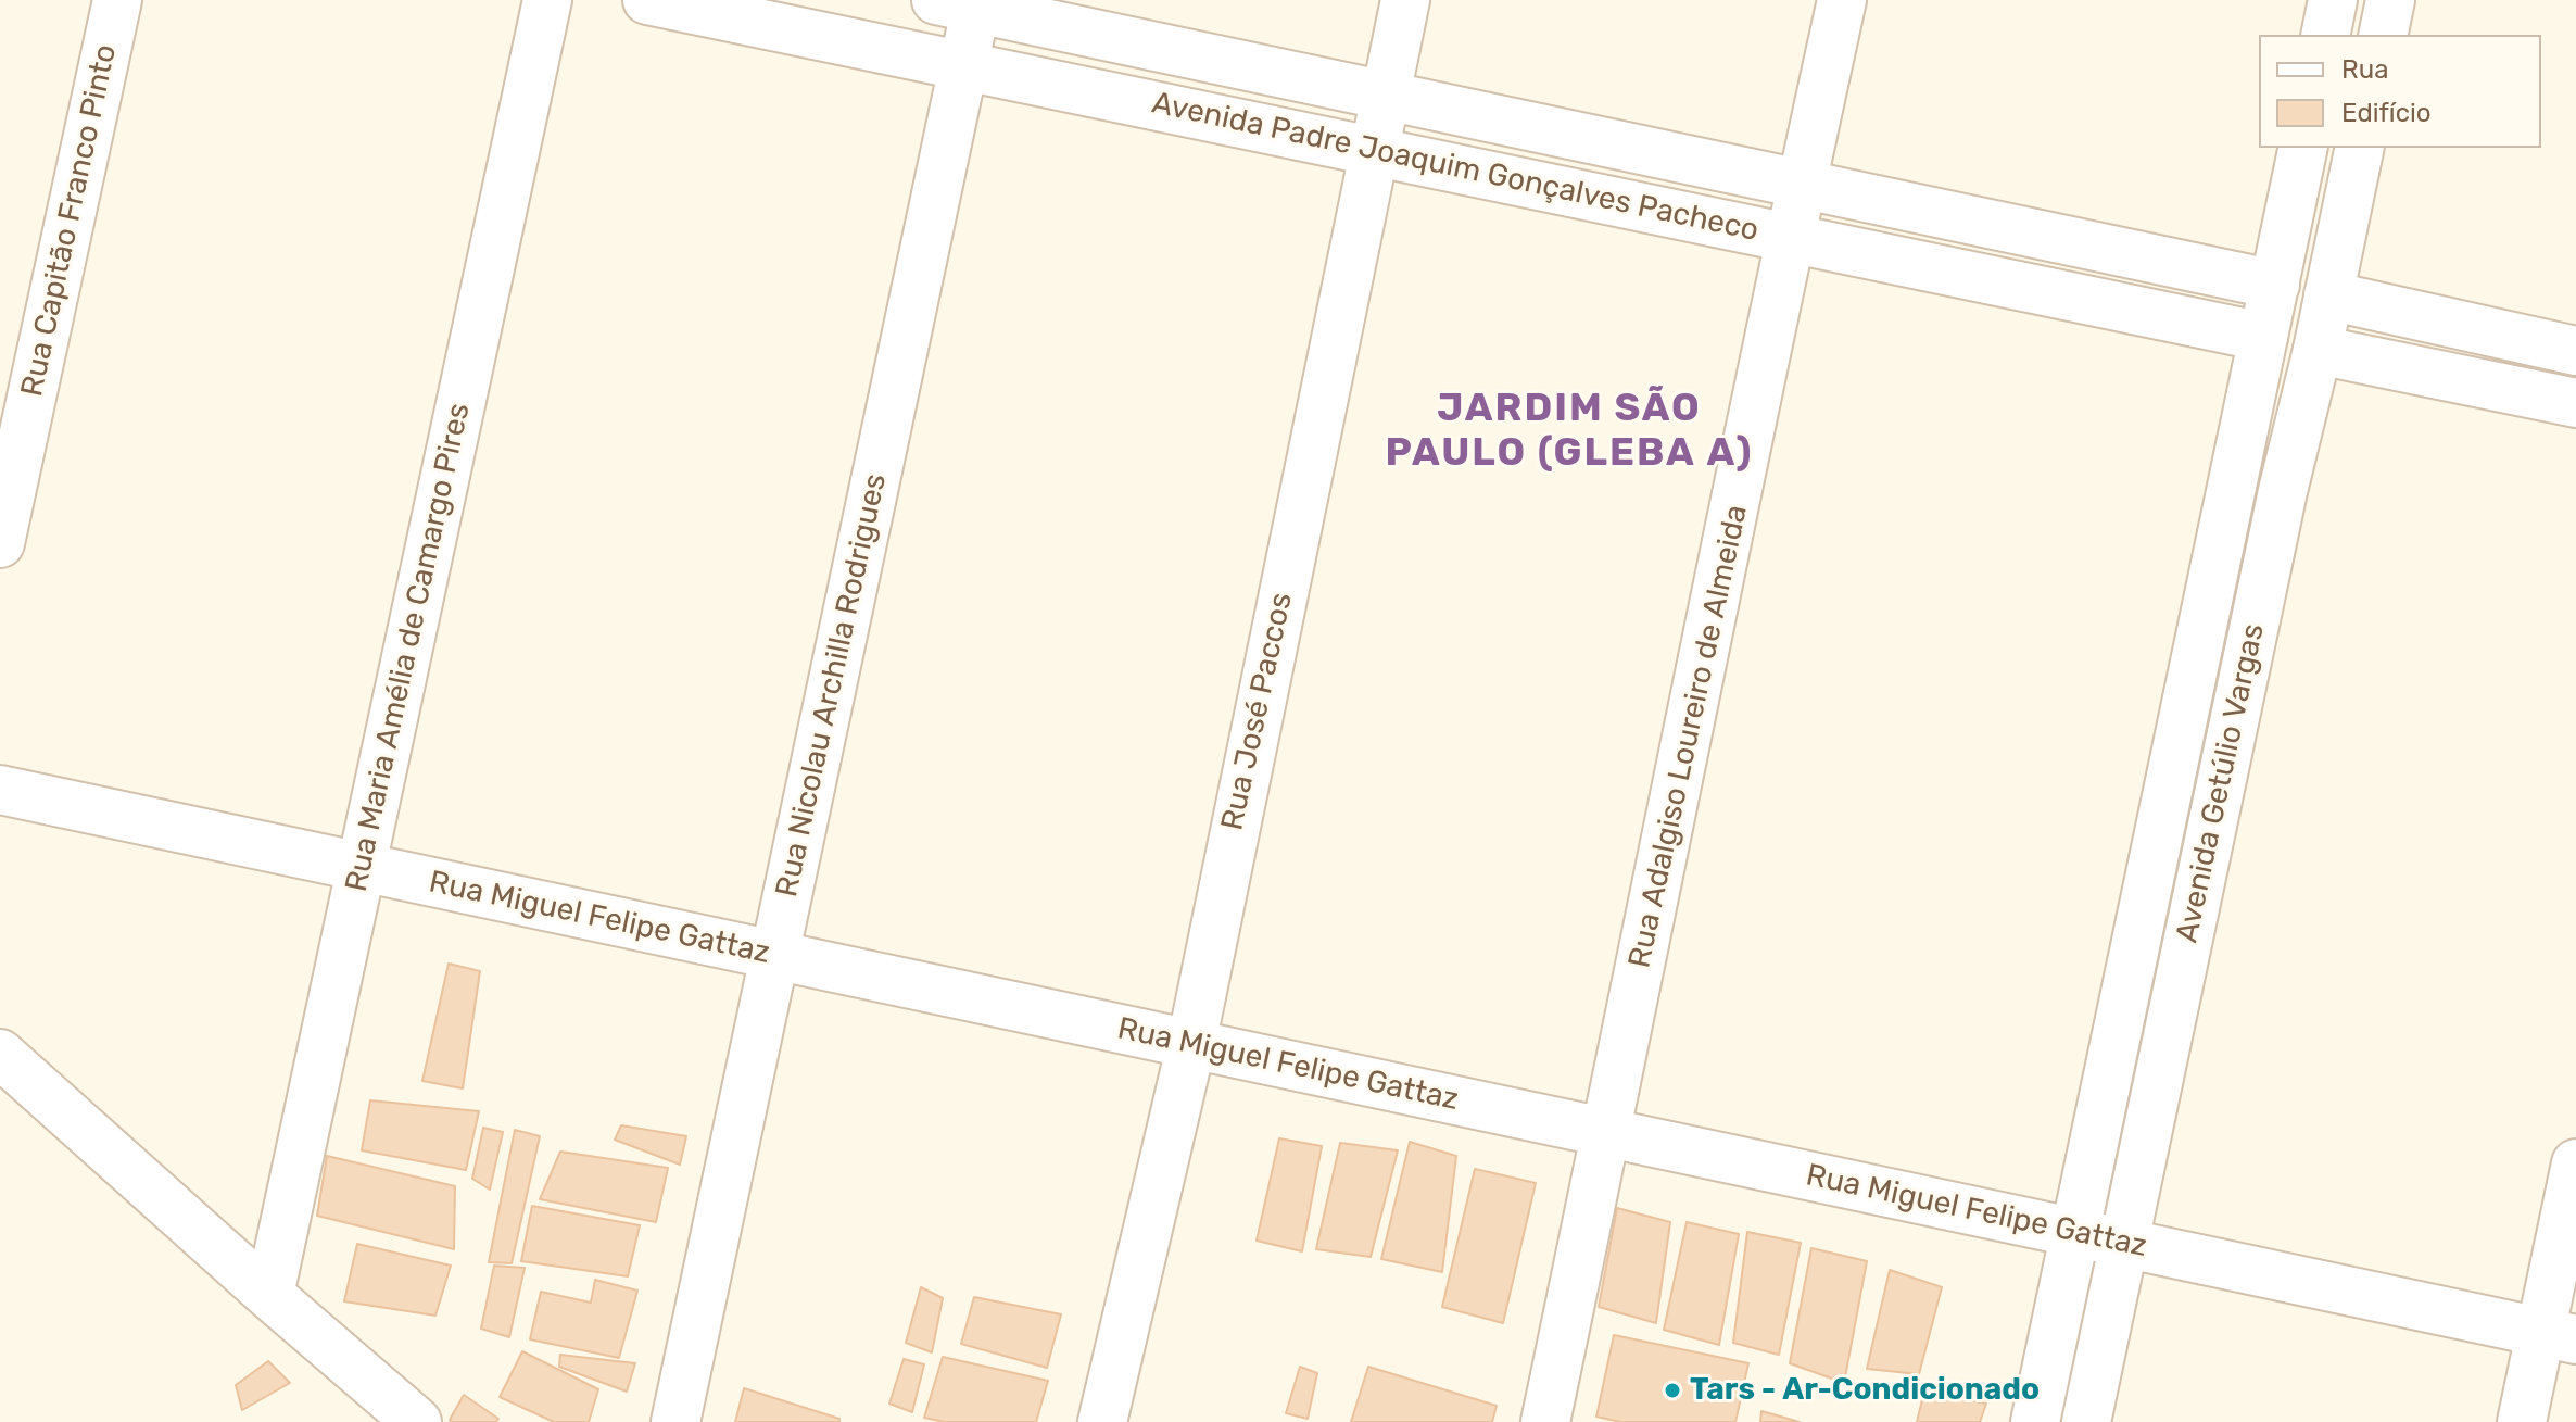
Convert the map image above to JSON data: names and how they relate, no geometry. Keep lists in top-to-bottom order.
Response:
{
  "streets": {
    "street": [
      "Avenida Padre Joaquim Gonçalves Pacheco",
      "Rua Capitão Franco Pinto",
      "Rua Maria Amélia de Camargo Pires",
      "Rua Nicolau Archilla Rodrigues",
      "Rua José Paccos",
      "Rua Adalgiso Loureiro de Almeida",
      "Avenida Getúlio Vargas",
      "Rua Miguel Felipe Gattaz"
    ]
  },
  "crossings": [
    ["Avenida Padre Joaquim Gonçalves Pacheco", "Rua Nicolau Archilla Rodrigues"],
    ["Avenida Padre Joaquim Gonçalves Pacheco", "Rua José Paccos"],
    ["Avenida Padre Joaquim Gonçalves Pacheco", "Rua Adalgiso Loureiro de Almeida"],
    ["Avenida Padre Joaquim Gonçalves Pacheco", "Avenida Getúlio Vargas"],
    ["Rua Maria Amélia de Camargo Pires", "Rua Miguel Felipe Gattaz"],
    ["Rua Nicolau Archilla Rodrigues", "Rua Miguel Felipe Gattaz"],
    ["Rua José Paccos", "Rua Miguel Felipe Gattaz"],
    ["Rua Adalgiso Loureiro de Almeida", "Rua Miguel Felipe Gattaz"],
    ["Avenida Getúlio Vargas", "Rua Miguel Felipe Gattaz"]
  ],
  "districts": ["JARDIM SÃO PAULO (GLEBA A)"],
  "places": ["Tars - Ar-Condicionado"],
  "legend": ["Rua", "Edifício"]
}
